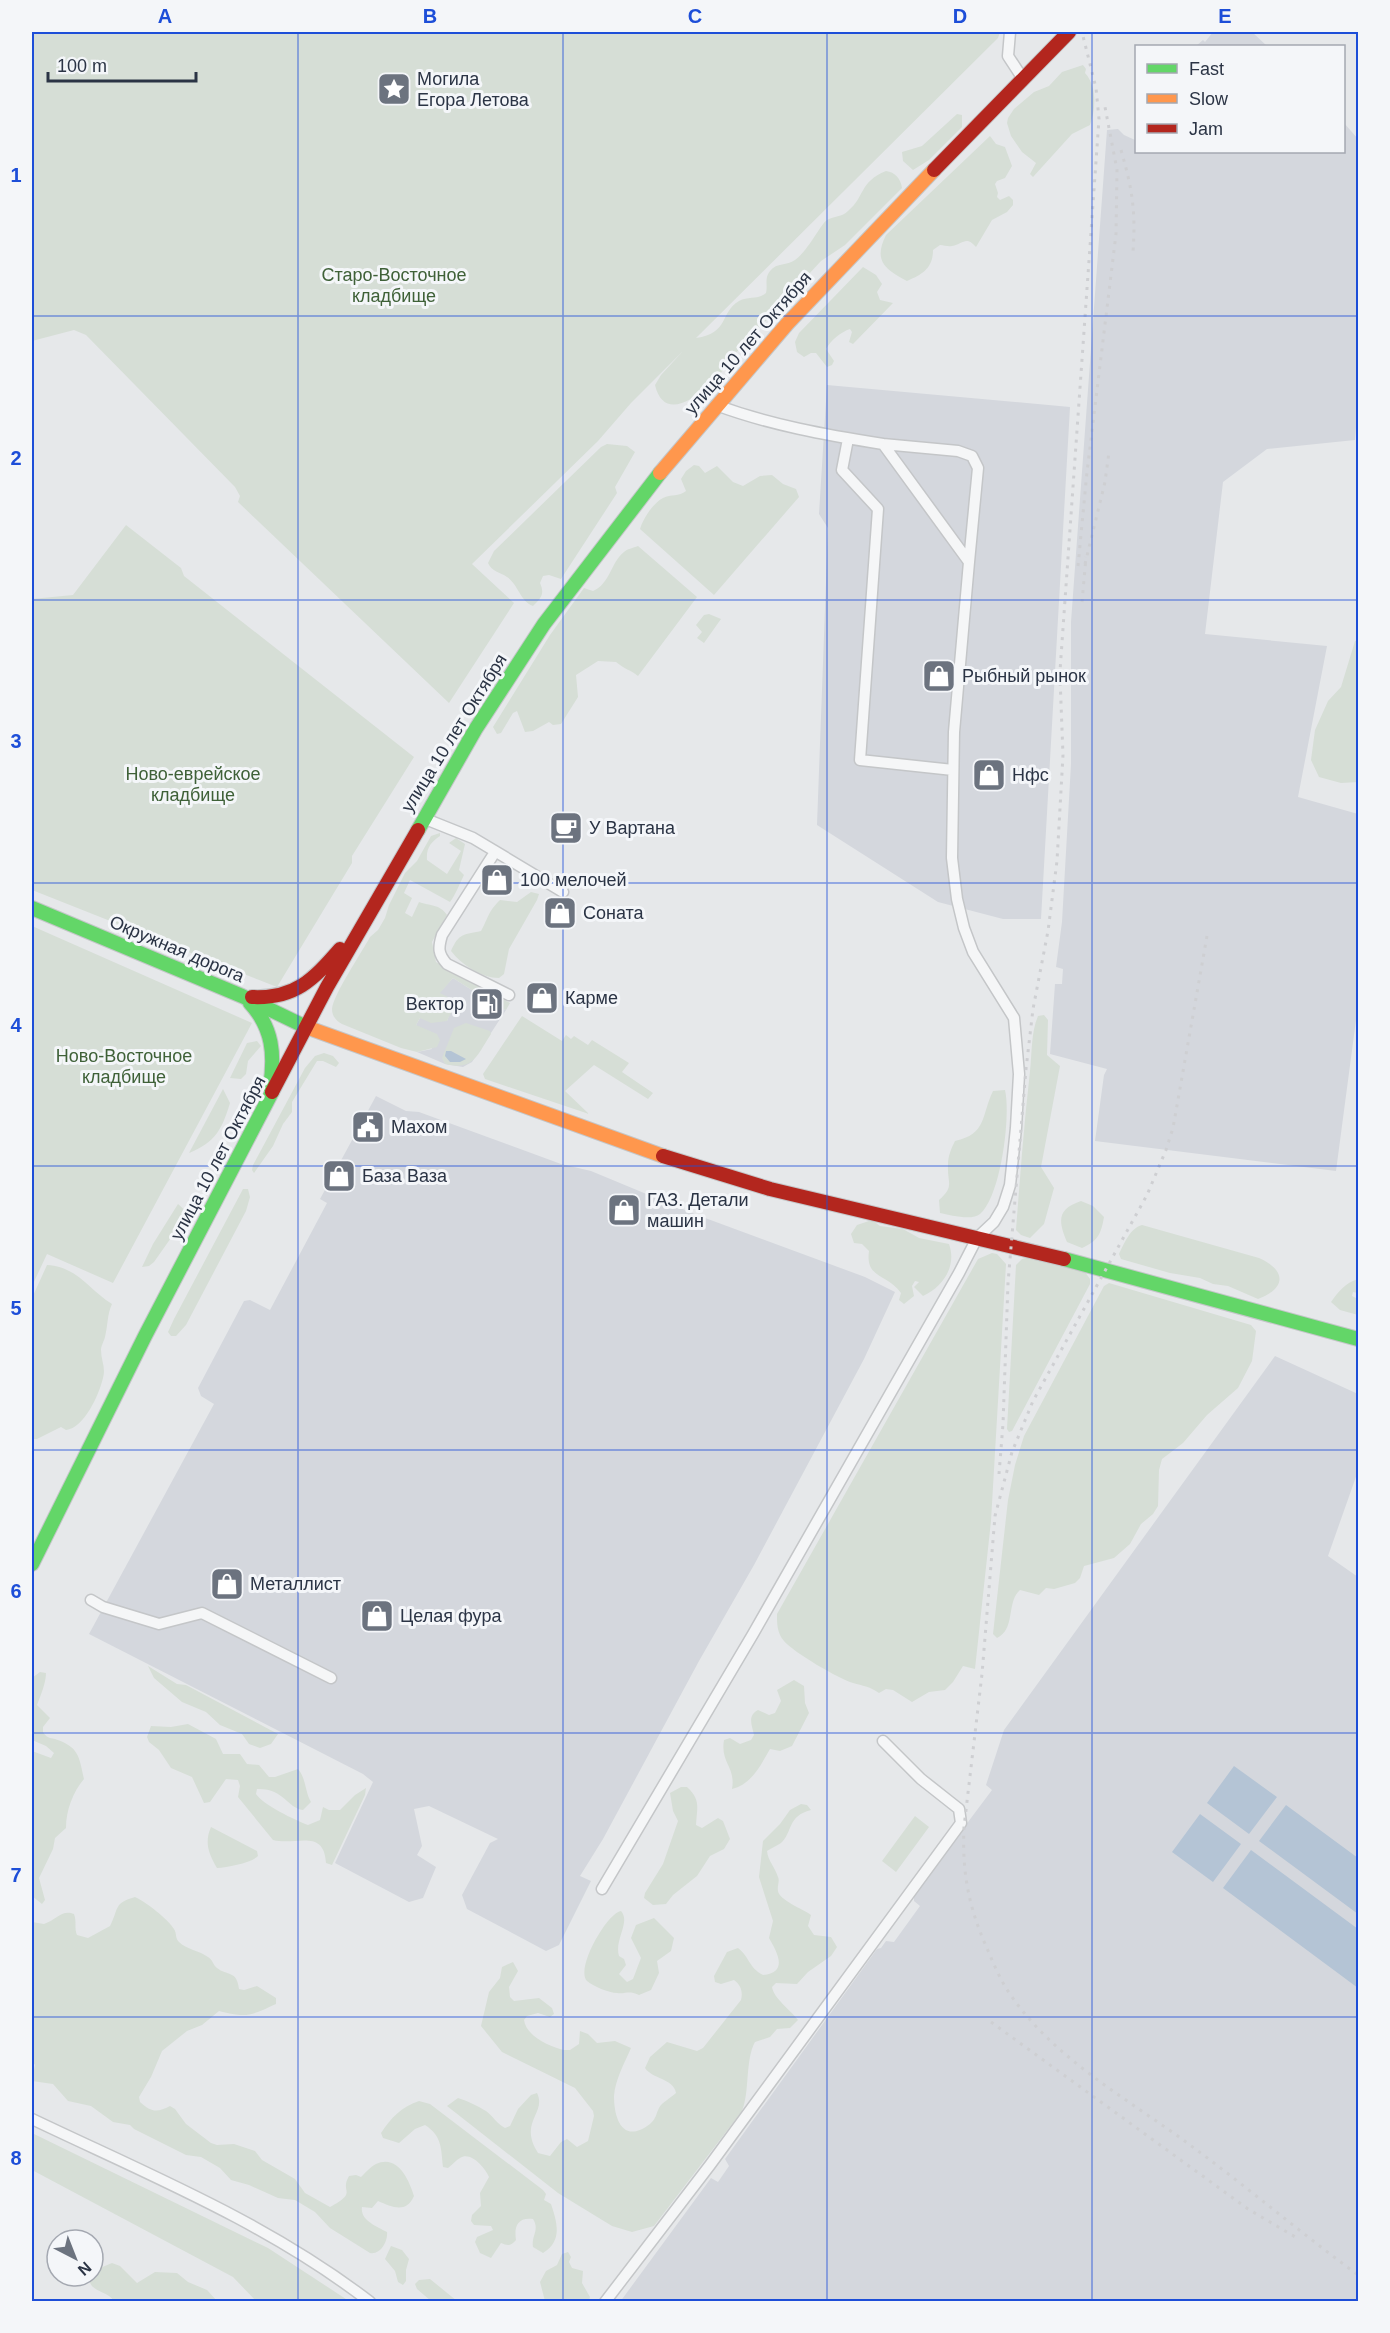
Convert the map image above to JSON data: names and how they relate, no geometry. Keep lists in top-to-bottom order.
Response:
{
  "streets": {
    "main road": ["улица 10 лет Октября", "Окружная дорога"]
  },
  "crossings": [
    ["улица 10 лет Октября", "Окружная дорога"]
  ],
  "parks": ["Старо-Восточное кладбище", "Ново-еврейское кладбище", "Ново-Восточное кладбище"],
  "places": {
    "place": ["Могила Егора Летова"],
    "shop": [
      "Рыбный рынок",
      "Нфс",
      "100 мелочей",
      "Соната",
      "Карме",
      "База Ваза",
      "ГАЗ. Детали машин",
      "Металлист",
      "Целая фура"
    ],
    "cafe": ["У Вартана"],
    "fuel station": ["Вектор"],
    "public building": ["Махом"]
  },
  "legend": ["Fast", "Slow", "Jam"],
  "scale_bar": "100 m",
  "north": "bottom right",
  "grid": {
    "columns": [
      "A",
      "B",
      "C",
      "D",
      "E"
    ],
    "rows": [
      "1",
      "2",
      "3",
      "4",
      "5",
      "6",
      "7",
      "8"
    ]
  }
}
